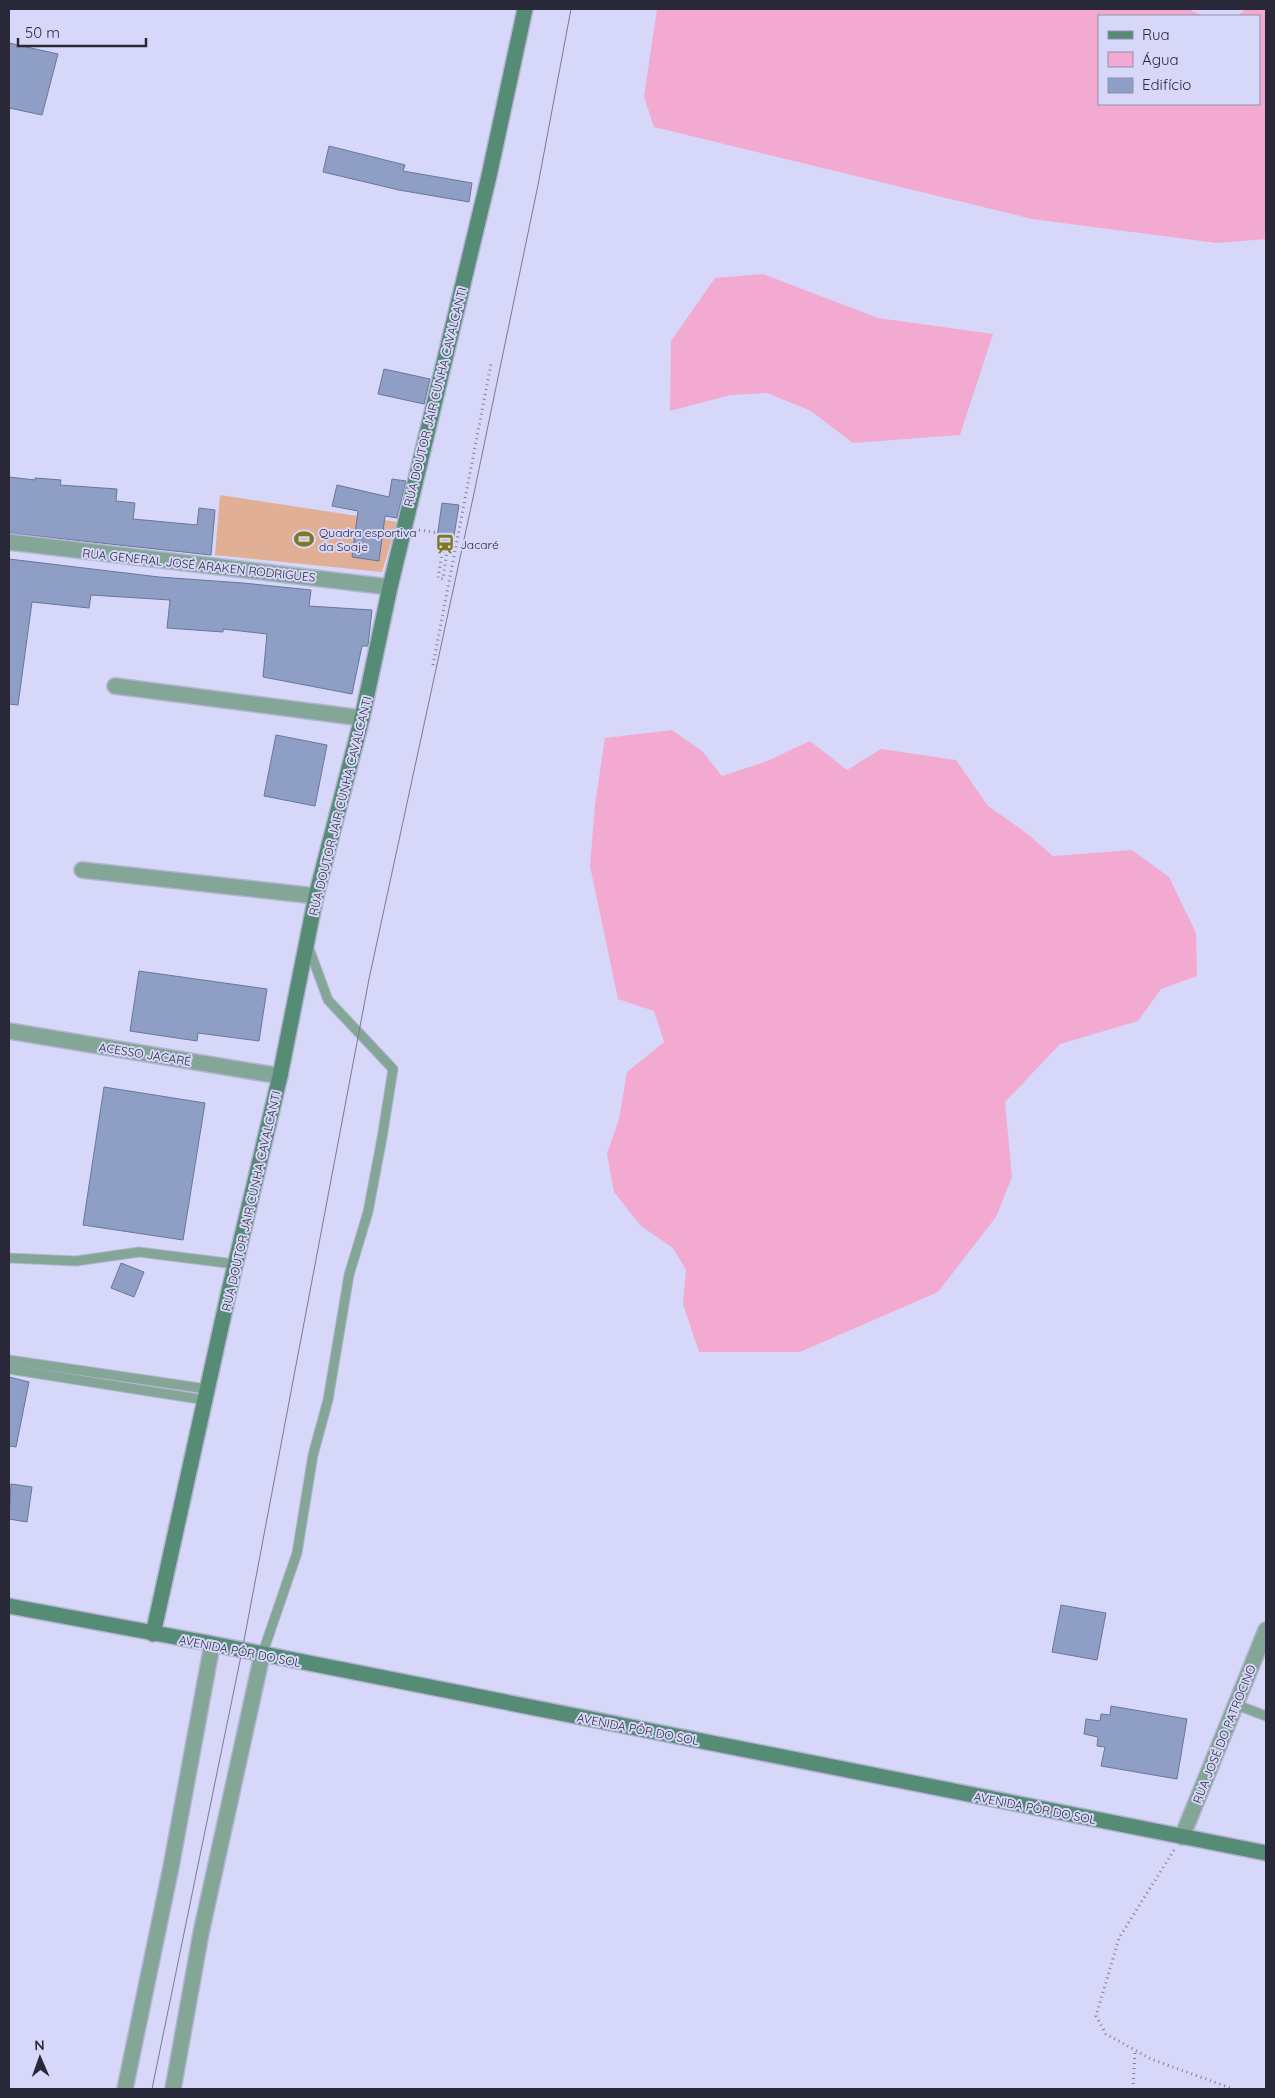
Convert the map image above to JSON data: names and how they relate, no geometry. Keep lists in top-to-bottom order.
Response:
{
  "streets": {
    "street": [
      "RUA DOUTOR JAIR CUNHA CAVALCANTI",
      "RUA GENERAL JOSÉ ARAKEN RODRIGUES",
      "ACESSO JACARÉ",
      "AVENIDA PÔR DO SOL",
      "RUA JOSÉ DO PATROCINO"
    ]
  },
  "crossings": [
    ["RUA DOUTOR JAIR CUNHA CAVALCANTI", "RUA GENERAL JOSÉ ARAKEN RODRIGUES"],
    ["RUA DOUTOR JAIR CUNHA CAVALCANTI", "ACESSO JACARÉ"],
    ["RUA DOUTOR JAIR CUNHA CAVALCANTI", "AVENIDA PÔR DO SOL"],
    ["AVENIDA PÔR DO SOL", "RUA JOSÉ DO PATROCINO"]
  ],
  "places": {
    "sports": ["Quadra esportiva da Soaje"],
    "station": ["Jacaré"]
  },
  "legend": ["Rua", "Água", "Edifício"],
  "scale_bar": "50 m",
  "north": "top"
}
